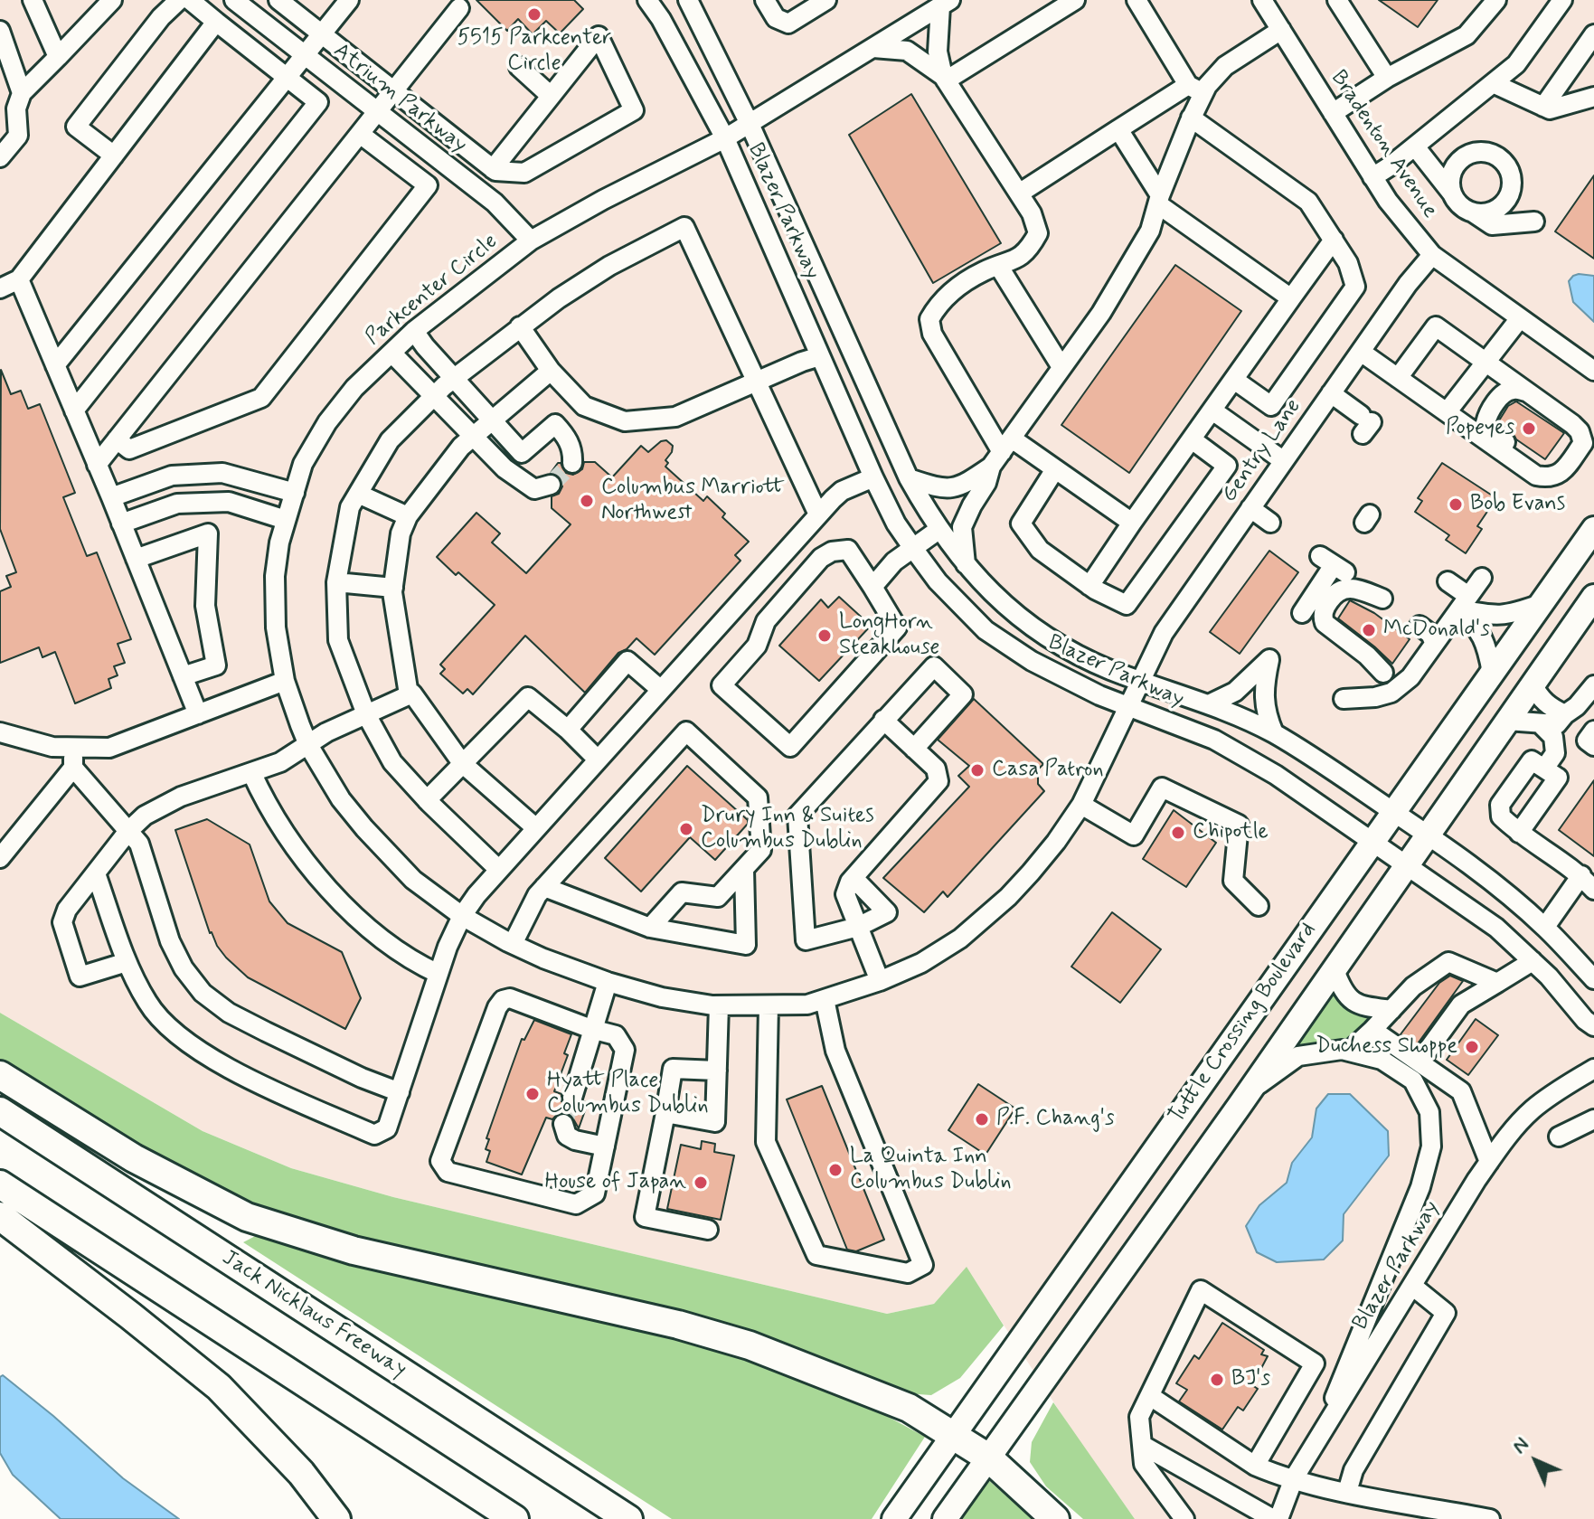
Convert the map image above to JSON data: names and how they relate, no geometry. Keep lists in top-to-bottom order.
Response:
{
  "streets": {
    "highway": ["Jack Nicklaus Freeway"],
    "main road": ["Tuttle Crossing Boulevard"],
    "street": [
      "Atrium Parkway",
      "Bradenton Avenue",
      "Blazer Parkway",
      "Parkcenter Circle",
      "Gentry Lane"
    ]
  },
  "crossings": [
    ["Atrium Parkway", "Parkcenter Circle"],
    ["Bradenton Avenue", "Gentry Lane"],
    ["Blazer Parkway", "Parkcenter Circle"],
    ["Blazer Parkway", "Gentry Lane"],
    ["Blazer Parkway", "Tuttle Crossing Boulevard"],
    ["Parkcenter Circle", "Gentry Lane"]
  ],
  "places": [
    "5515 Parkcenter Circle",
    "Popeyes",
    "Columbus Marriott Northwest",
    "Bob Evans",
    "McDonald's",
    "LongHorn Steakhouse",
    "Casa Patron",
    "Drury Inn & Suites Columbus Dublin",
    "Chipotle",
    "Duchess Shoppe",
    "Hyatt Place Columbus Dublin",
    "P.F. Chang's",
    "La Quinta Inn Columbus Dublin",
    "House of Japan",
    "BJ's"
  ],
  "north": "top left"
}
